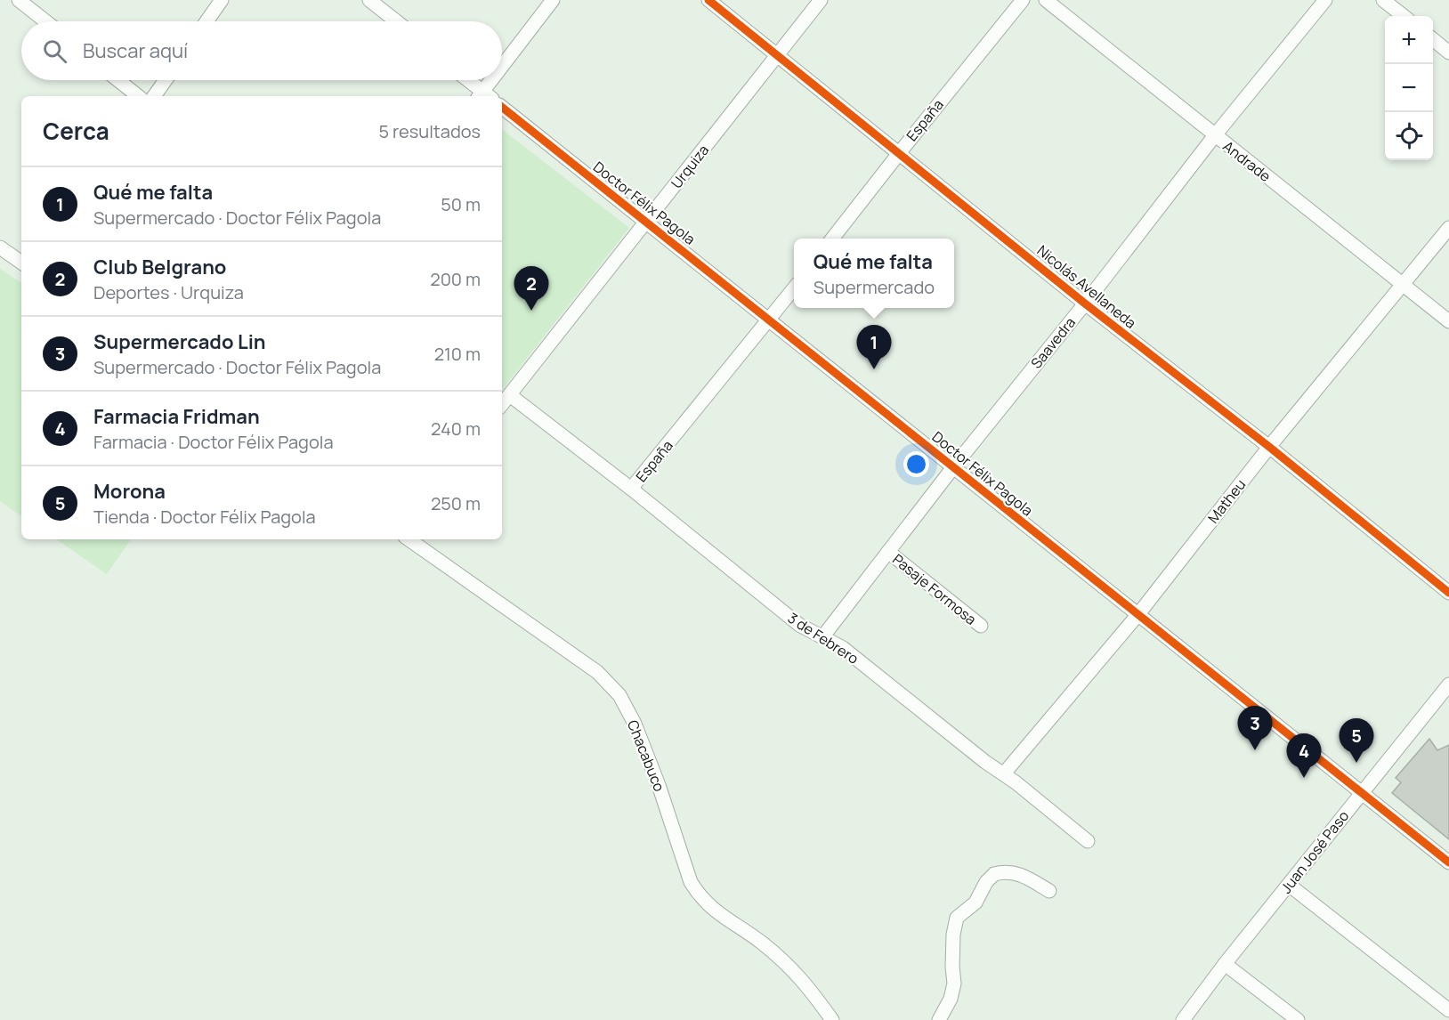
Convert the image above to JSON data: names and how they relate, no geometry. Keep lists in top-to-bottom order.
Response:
{
  "streets": {
    "street": [
      "España",
      "Andrade",
      "Urquiza",
      "Doctor Félix Pagola",
      "Nicolás Avellaneda",
      "Saavedra",
      "Matheu",
      "Pasaje Formosa",
      "3 de Febrero",
      "Chacabuco",
      "Juan José Paso"
    ]
  },
  "crossings": [
    ["España", "Doctor Félix Pagola"],
    ["España", "Nicolás Avellaneda"],
    ["España", "3 de Febrero"],
    ["Andrade", "Saavedra"],
    ["Andrade", "Matheu"],
    ["Urquiza", "Doctor Félix Pagola"],
    ["Urquiza", "Nicolás Avellaneda"],
    ["Urquiza", "3 de Febrero"],
    ["Doctor Félix Pagola", "Saavedra"],
    ["Doctor Félix Pagola", "Matheu"],
    ["Doctor Félix Pagola", "Juan José Paso"],
    ["Nicolás Avellaneda", "Saavedra"],
    ["Nicolás Avellaneda", "Matheu"],
    ["Saavedra", "Pasaje Formosa"],
    ["Saavedra", "3 de Febrero"],
    ["Matheu", "3 de Febrero"]
  ],
  "page": {
    "map_buttons": ["+", "−"],
    "search": "Buscar aquí",
    "heading": ["Cerca", "5 resultados"],
    "list": [
      {
        "mark": "1",
        "name": "Qué me falta",
        "note": "Supermercado · Doctor Félix Pagola",
        "value": "50 m"
      },
      {
        "mark": "2",
        "name": "Club Belgrano",
        "note": "Deportes · Urquiza",
        "value": "200 m"
      },
      {
        "mark": "3",
        "name": "Supermercado Lin",
        "note": "Supermercado · Doctor Félix Pagola",
        "value": "210 m"
      },
      {
        "mark": "4",
        "name": "Farmacia Fridman",
        "note": "Farmacia · Doctor Félix Pagola",
        "value": "240 m"
      },
      {
        "mark": "5",
        "name": "Morona",
        "note": "Tienda · Doctor Félix Pagola",
        "value": "250 m"
      }
    ],
    "popup": ["Qué me falta", "Supermercado"],
    "pins": [
      "2",
      "1",
      "3",
      "5",
      "4"
    ]
  }
}
